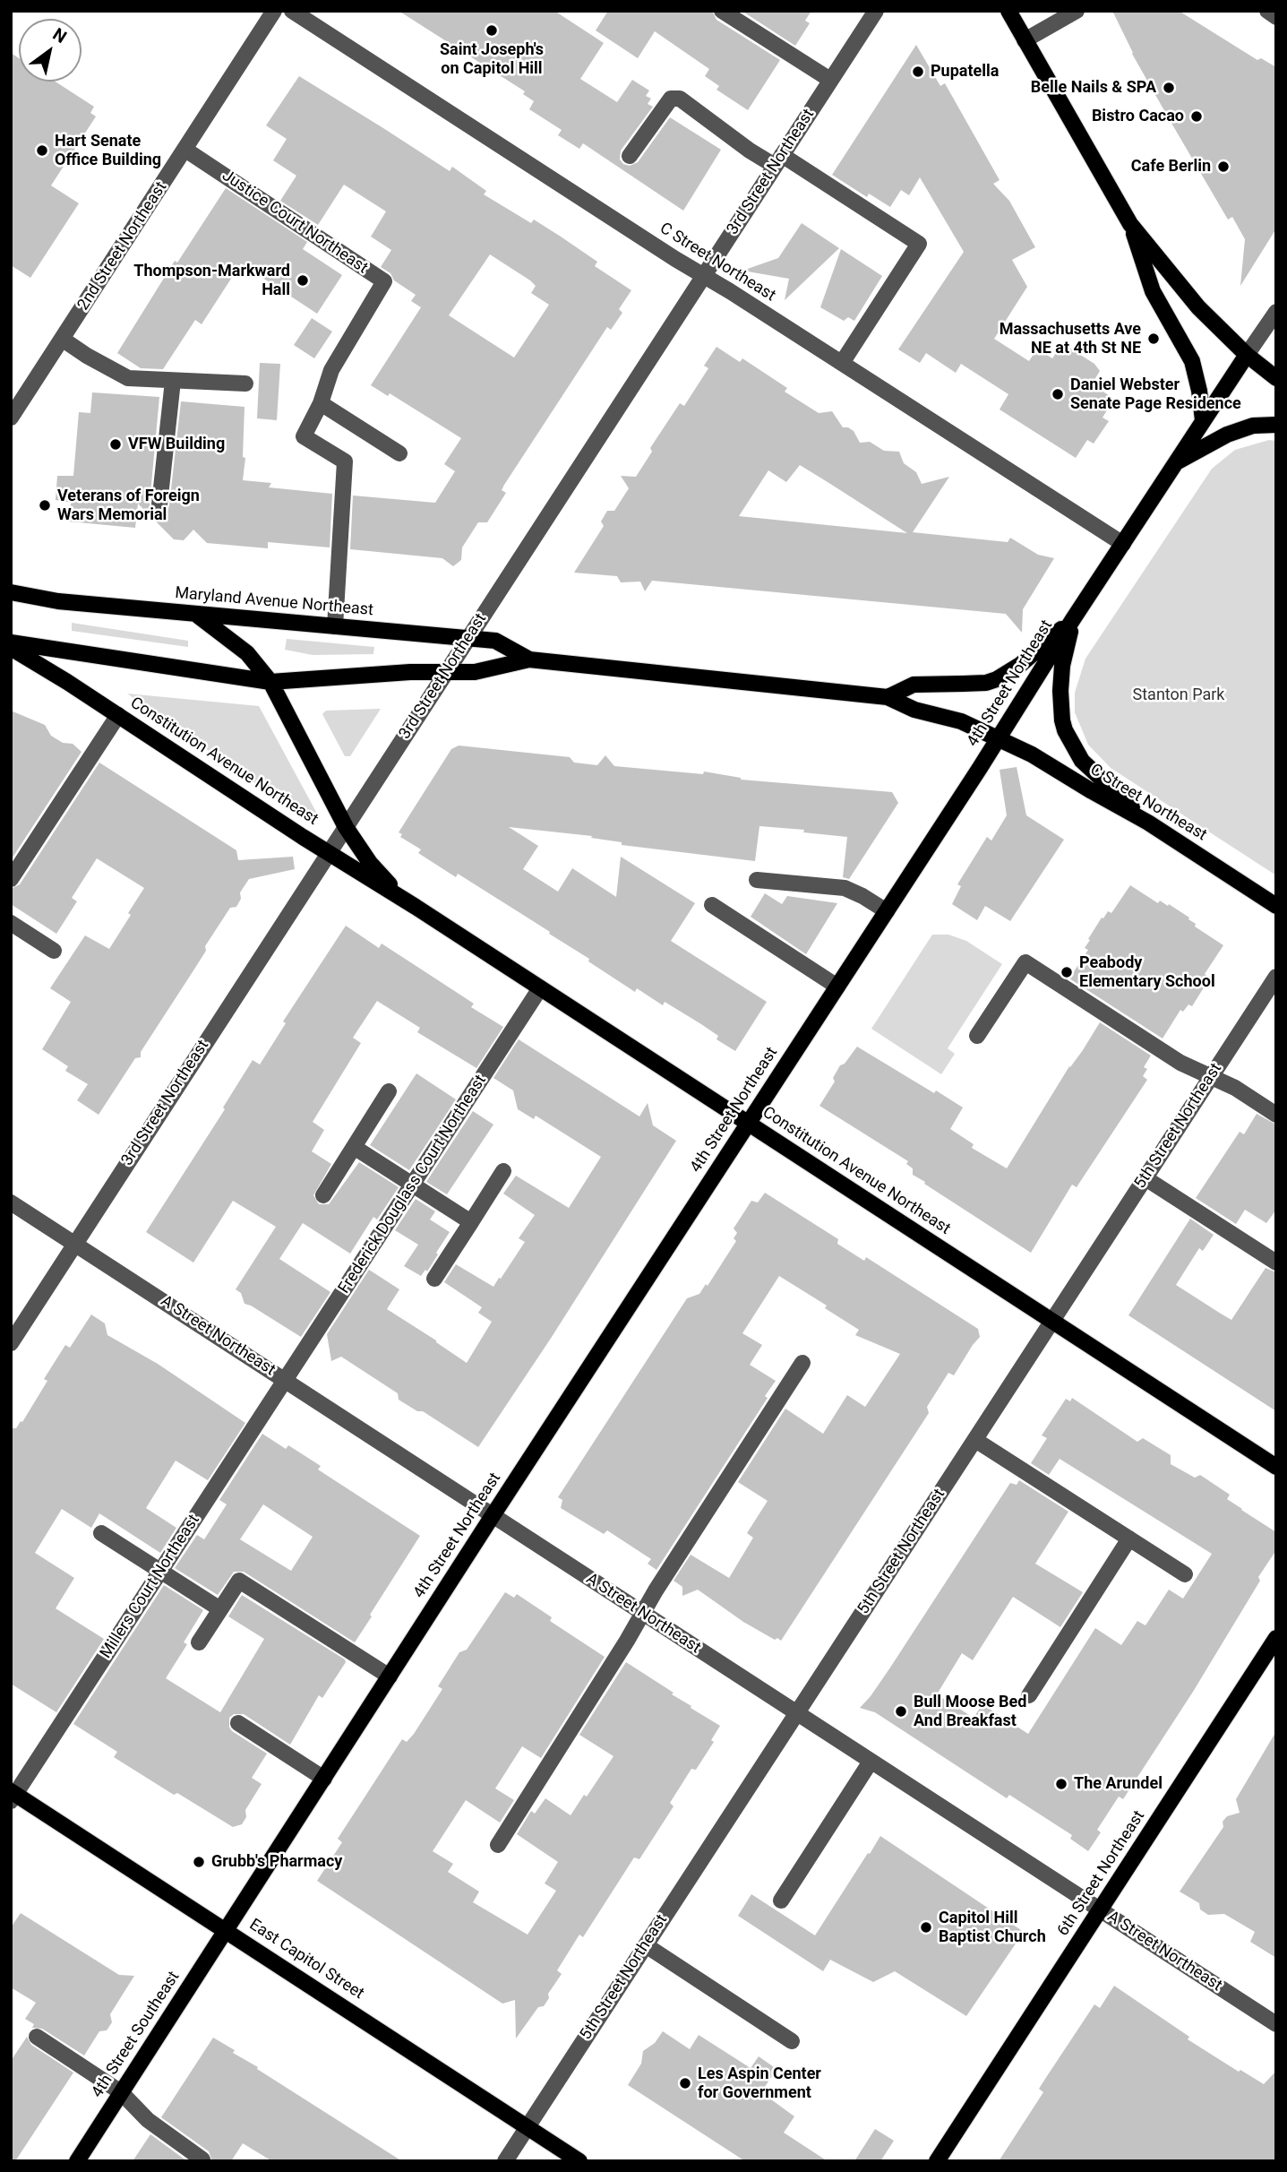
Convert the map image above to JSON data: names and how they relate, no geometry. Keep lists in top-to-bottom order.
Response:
{
  "streets": {
    "main road": [
      "C Street Northeast",
      "Maryland Avenue Northeast",
      "4th Street Northeast",
      "Constitution Avenue Northeast",
      "6th Street Northeast",
      "East Capitol Street",
      "4th Street Southeast"
    ],
    "street": [
      "3rd Street Northeast",
      "Justice Court Northeast",
      "2nd Street Northeast",
      "5th Street Northeast",
      "Frederick Douglass Court Northeast",
      "A Street Northeast",
      "Millers Court Northeast"
    ]
  },
  "crossings": [
    ["3rd Street Northeast", "C Street Northeast"],
    ["3rd Street Northeast", "Maryland Avenue Northeast"],
    ["3rd Street Northeast", "Constitution Avenue Northeast"],
    ["3rd Street Northeast", "A Street Northeast"],
    ["Justice Court Northeast", "2nd Street Northeast"],
    ["C Street Northeast", "Maryland Avenue Northeast"],
    ["C Street Northeast", "4th Street Northeast"],
    ["Maryland Avenue Northeast", "4th Street Northeast"],
    ["Maryland Avenue Northeast", "Constitution Avenue Northeast"],
    ["4th Street Northeast", "Constitution Avenue Northeast"],
    ["4th Street Northeast", "A Street Northeast"],
    ["4th Street Northeast", "East Capitol Street"],
    ["4th Street Northeast", "4th Street Southeast"],
    ["Constitution Avenue Northeast", "5th Street Northeast"],
    ["Constitution Avenue Northeast", "Frederick Douglass Court Northeast"],
    ["5th Street Northeast", "A Street Northeast"],
    ["5th Street Northeast", "East Capitol Street"],
    ["Frederick Douglass Court Northeast", "A Street Northeast"],
    ["Frederick Douglass Court Northeast", "Millers Court Northeast"],
    ["A Street Northeast", "Millers Court Northeast"],
    ["A Street Northeast", "6th Street Northeast"],
    ["Millers Court Northeast", "East Capitol Street"],
    ["East Capitol Street", "4th Street Southeast"]
  ],
  "parks": ["Stanton Park"],
  "places": [
    "Saint Joseph's on Capitol Hill",
    "Pupatella",
    "Belle Nails & SPA",
    "Bistro Cacao",
    "Hart Senate Office Building",
    "Cafe Berlin",
    "Thompson-Markward Hall",
    "Massachusetts Ave NE at 4th St NE",
    "Daniel Webster Senate Page Residence",
    "VFW Building",
    "Veterans of Foreign Wars Memorial",
    "Peabody Elementary School",
    "Bull Moose Bed And Breakfast",
    "The Arundel",
    "Grubb's Pharmacy",
    "Capitol Hill Baptist Church",
    "Les Aspin Center for Government"
  ],
  "north": "top right"
}
